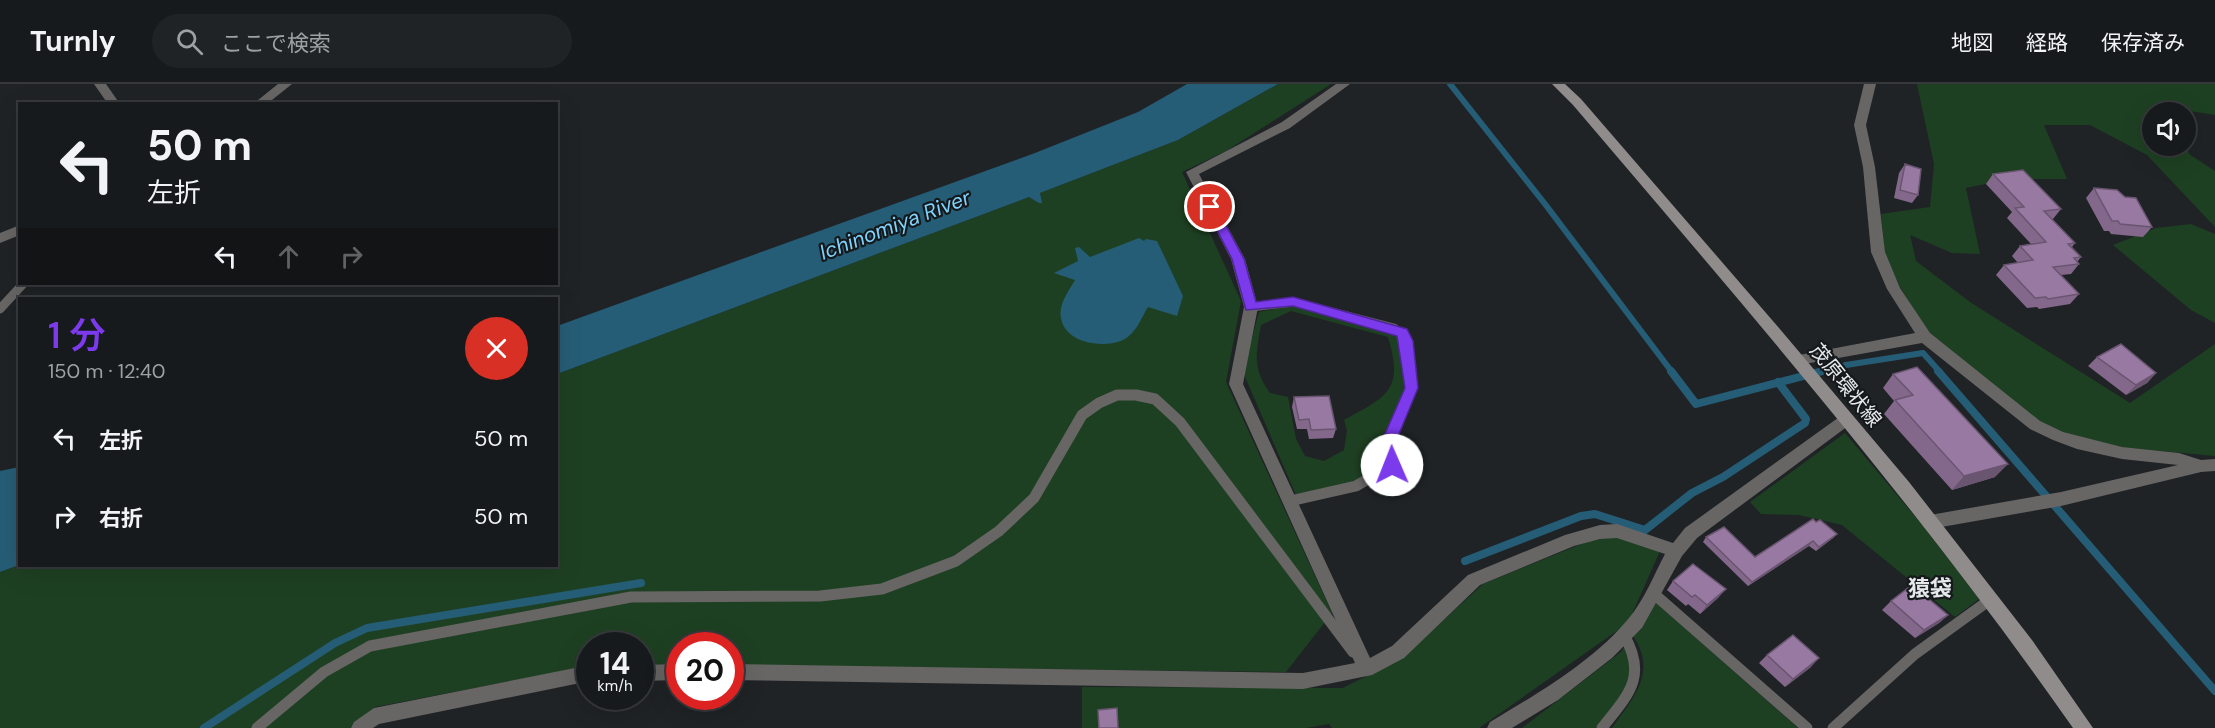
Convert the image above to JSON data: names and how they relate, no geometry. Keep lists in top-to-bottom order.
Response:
{
  "streets": {
    "main road": ["茂原環状線"]
  },
  "districts": ["猿袋"],
  "water": ["Ichinomiya River"],
  "page": {
    "header": "Turnly",
    "search": "ここで検索",
    "nav": ["地図", "経路", "保存済み"],
    "turn": ["50 m", "左折"],
    "heading": ["1 分", "150 m · 12:40"],
    "list": [
      {
        "name": "左折",
        "value": "50 m"
      },
      {
        "name": "右折",
        "value": "50 m"
      }
    ],
    "speed": "14 km/h",
    "limit": "20"
  }
}
